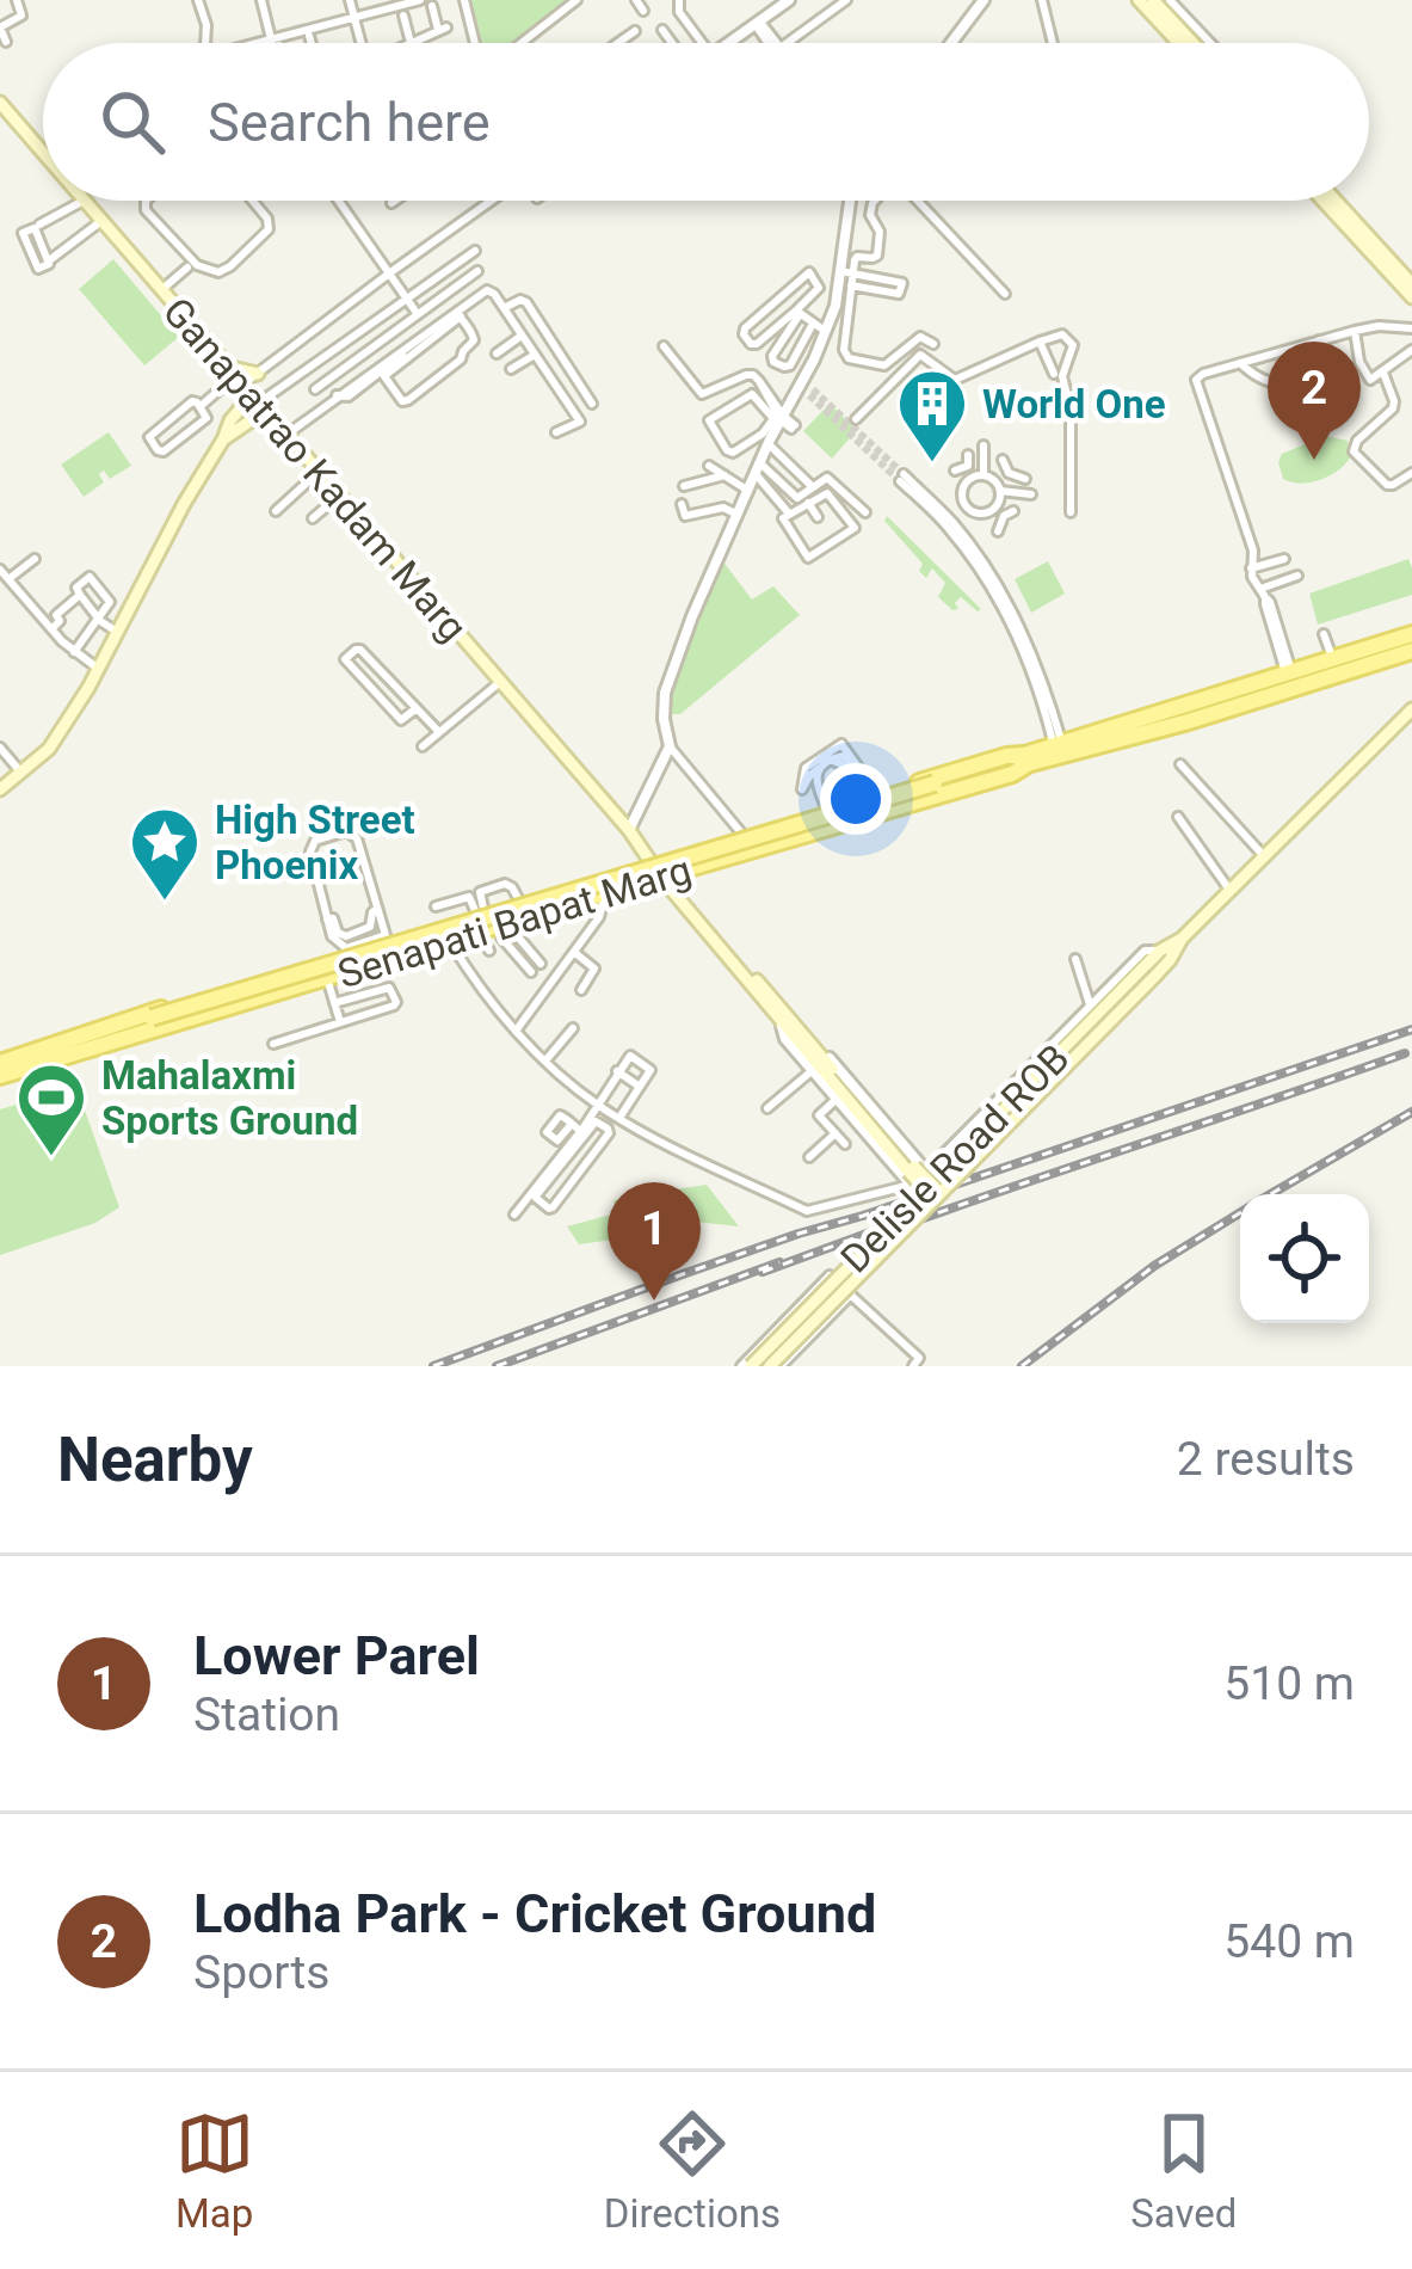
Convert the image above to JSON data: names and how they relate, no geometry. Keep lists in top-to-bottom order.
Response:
{
  "streets": {
    "main road": ["Ganapatrao Kadam Marg", "Senapati Bapat Marg", "Delisle Road ROB"]
  },
  "crossings": [
    ["Ganapatrao Kadam Marg", "Senapati Bapat Marg"],
    ["Ganapatrao Kadam Marg", "Delisle Road ROB"]
  ],
  "places": {
    "building": ["World One"],
    "place": ["High Street Phoenix"],
    "sports": ["Mahalaxmi Sports Ground"]
  },
  "page": {
    "search": "Search here",
    "pins": ["2", "1"],
    "heading": ["Nearby", "2 results"],
    "list": [
      {
        "mark": "1",
        "name": "Lower Parel",
        "note": "Station",
        "value": "510 m"
      },
      {
        "mark": "2",
        "name": "Lodha Park - Cricket Ground",
        "note": "Sports",
        "value": "540 m"
      }
    ],
    "nav": ["Map", "Directions", "Saved"]
  }
}
